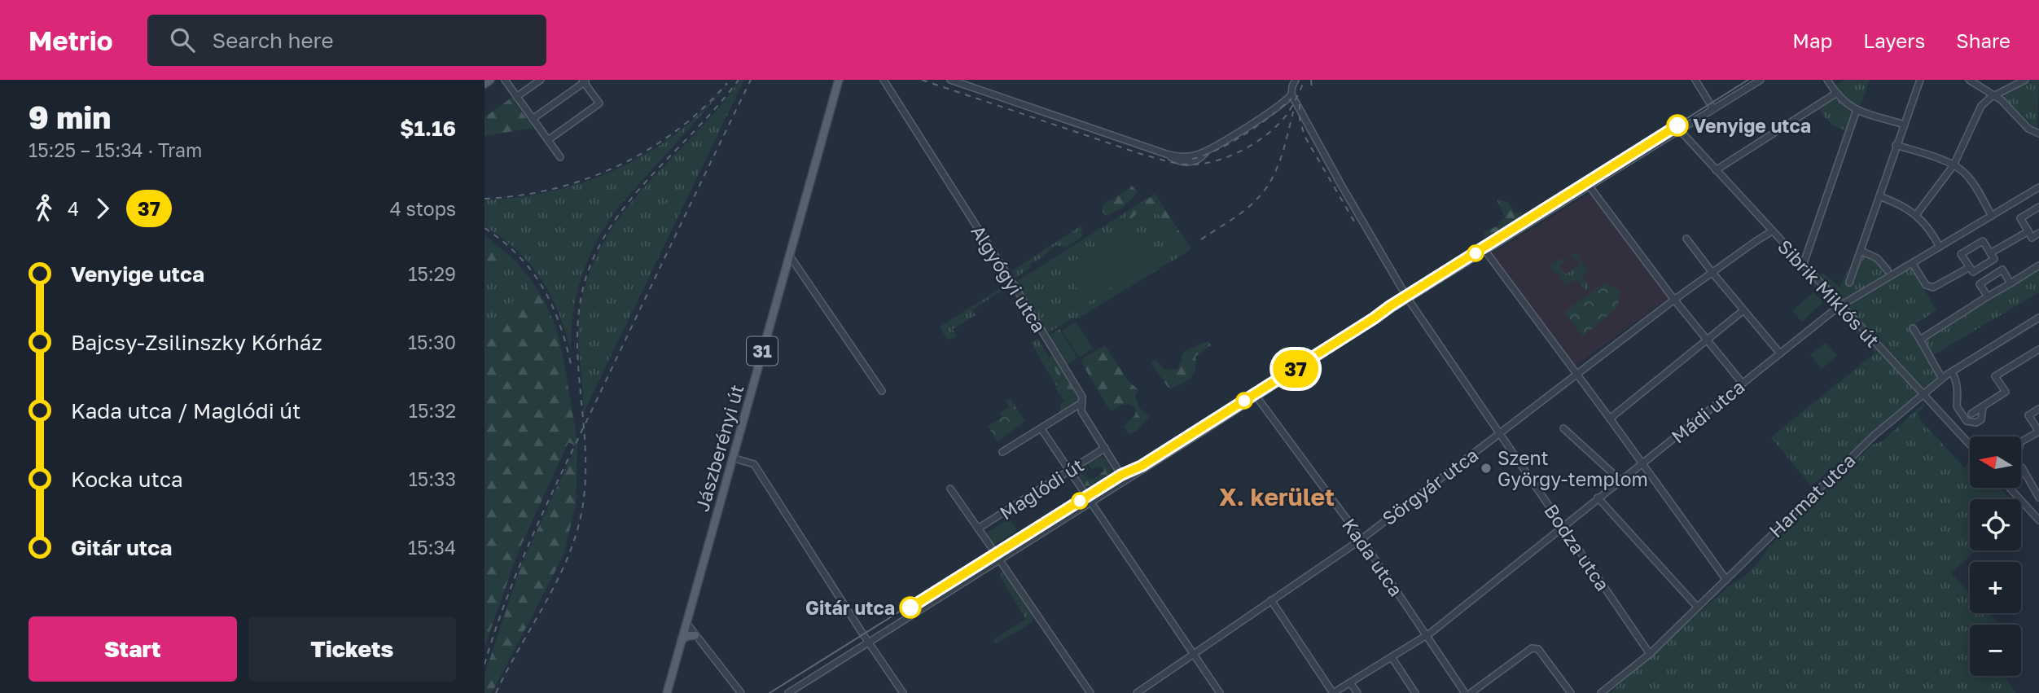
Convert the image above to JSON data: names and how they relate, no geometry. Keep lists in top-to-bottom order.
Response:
{
  "streets": {
    "main road": ["31", "Jászberényi út"],
    "street": [
      "Algyógyi utca",
      "Sibrik Miklós út",
      "Mádi utca",
      "Sörgyár utca",
      "Maglódi út",
      "Harmat utca",
      "Bodza utca",
      "Kada utca"
    ]
  },
  "crossings": [
    ["Algyógyi utca", "Maglódi út"],
    ["Sibrik Miklós út", "Mádi utca"],
    ["Sibrik Miklós út", "Sörgyár utca"],
    ["Sibrik Miklós út", "Maglódi út"],
    ["Sibrik Miklós út", "Harmat utca"],
    ["Mádi utca", "Bodza utca"],
    ["Mádi utca", "Kada utca"],
    ["Sörgyár utca", "Bodza utca"],
    ["Sörgyár utca", "Kada utca"],
    ["Maglódi út", "Bodza utca"],
    ["Maglódi út", "Kada utca"],
    ["Harmat utca", "Bodza utca"]
  ],
  "districts": ["X. kerület"],
  "places": ["Venyige utca", "Szent György-templom", "Gitár utca"],
  "lines": ["tram line 37"],
  "north": "left",
  "page": {
    "header": "Metrio",
    "search": "Search here",
    "nav": ["Map", "Layers", "Share"],
    "heading": ["9 min", "15:25 – 15:34 · Tram", "$1.16"],
    "on_map": "37",
    "legs": ["4", "37", "4 stops"],
    "list": [
      {
        "name": "Venyige utca",
        "value": "15:29"
      },
      {
        "name": "Bajcsy-Zsilinszky Kórház",
        "value": "15:30"
      },
      {
        "name": "Kada utca / Maglódi út",
        "value": "15:32"
      },
      {
        "name": "Kocka utca",
        "value": "15:33"
      },
      {
        "name": "Gitár utca",
        "value": "15:34"
      }
    ],
    "map_buttons": ["+", "−"],
    "buttons": ["Start", "Tickets"]
  }
}
